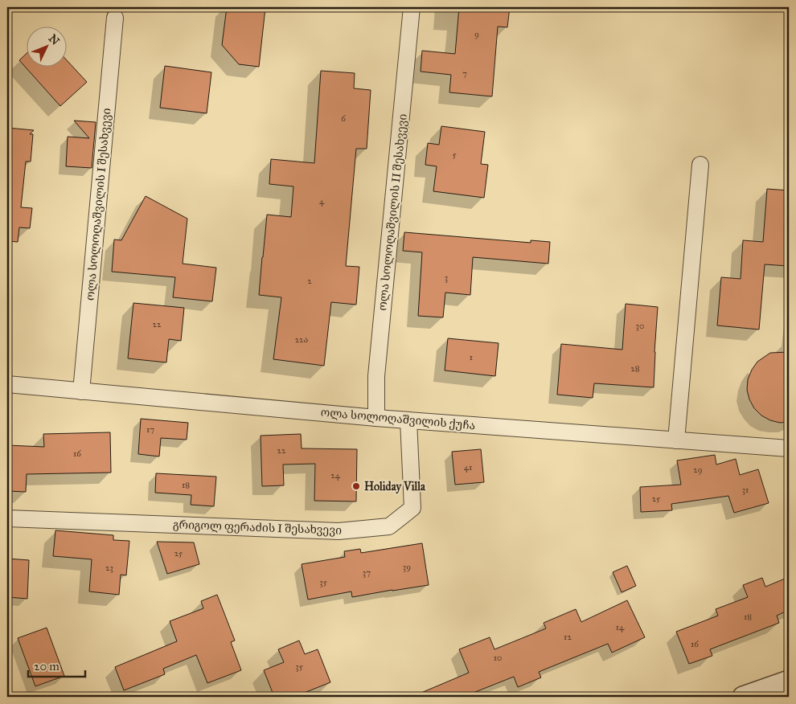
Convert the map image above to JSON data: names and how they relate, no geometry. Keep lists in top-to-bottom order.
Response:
{
  "streets": {
    "street": [
      "ოლა სოლოღაშვილის I შესახვევი",
      "ოლა სოლოღაშვილის II შესახვევი",
      "ოლა სოლოღაშვილის ქუჩა",
      "გრიგოლ ფერაძის I შესახვევი"
    ]
  },
  "crossings": [
    ["ოლა სოლოღაშვილის I შესახვევი", "ოლა სოლოღაშვილის ქუჩა"],
    ["ოლა სოლოღაშვილის II შესახვევი", "ოლა სოლოღაშვილის ქუჩა"],
    ["ოლა სოლოღაშვილის ქუჩა", "გრიგოლ ფერაძის I შესახვევი"]
  ],
  "places": ["Holiday Villa"],
  "house_numbers": [
    "9",
    "7",
    "6",
    "5",
    "4",
    "3",
    "2",
    "22",
    "30",
    "22ა",
    "1",
    "28",
    "17",
    "22",
    "16",
    "41",
    "29",
    "24",
    "18",
    "31",
    "25",
    "25",
    "39",
    "23",
    "37",
    "35",
    "18",
    "14",
    "12",
    "16",
    "10",
    "35"
  ],
  "scale_bar": "20 m",
  "north": "top right"
}
